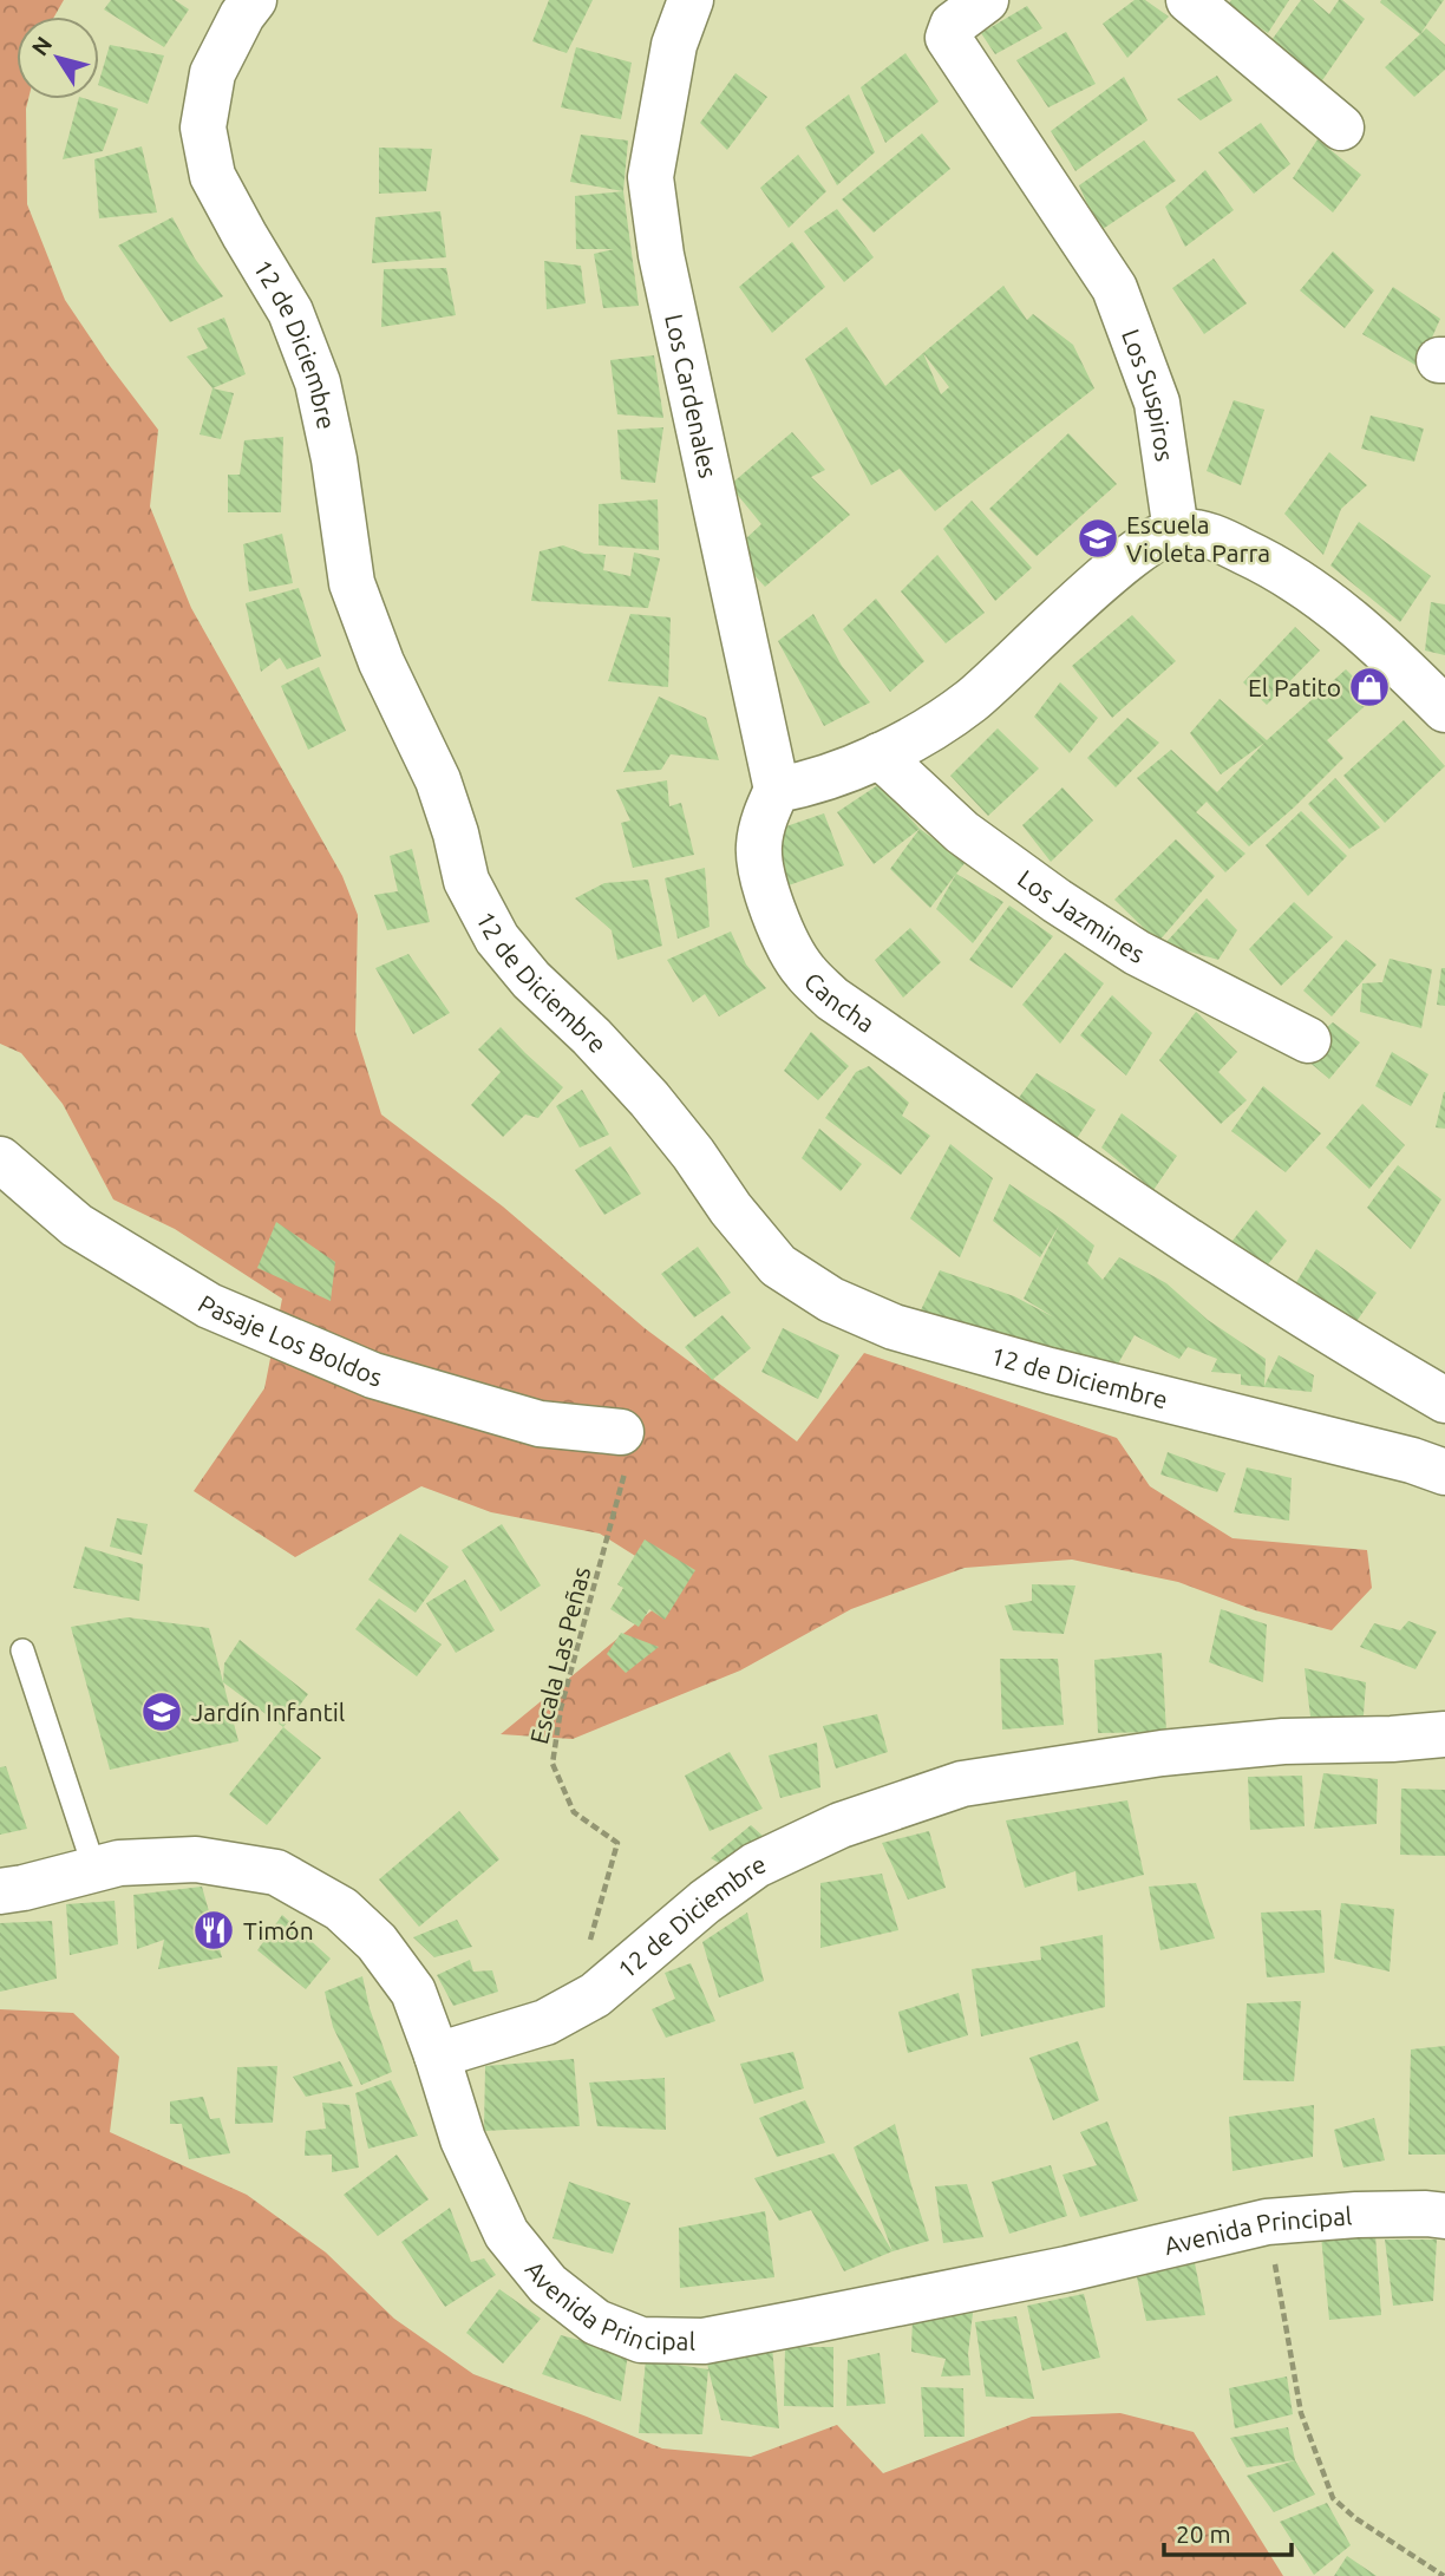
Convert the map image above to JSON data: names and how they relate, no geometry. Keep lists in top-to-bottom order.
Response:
{
  "streets": {
    "street": [
      "12 de Diciembre",
      "Los Cardenales",
      "Los Suspiros",
      "Los Jazmines",
      "Cancha",
      "Pasaje Los Boldos",
      "Avenida Principal"
    ],
    "path": ["Escala Las Peñas"]
  },
  "crossings": [
    ["12 de Diciembre", "Escala Las Peñas"],
    ["12 de Diciembre", "Avenida Principal"],
    ["Los Cardenales", "Cancha"],
    ["Pasaje Los Boldos", "Escala Las Peñas"]
  ],
  "places": {
    "school or university": ["Escuela Violeta Parra", "Jardín Infantil"],
    "shop": ["El Patito"],
    "restaurant": ["Timón"]
  },
  "scale_bar": "20 m",
  "north": "top left"
}
